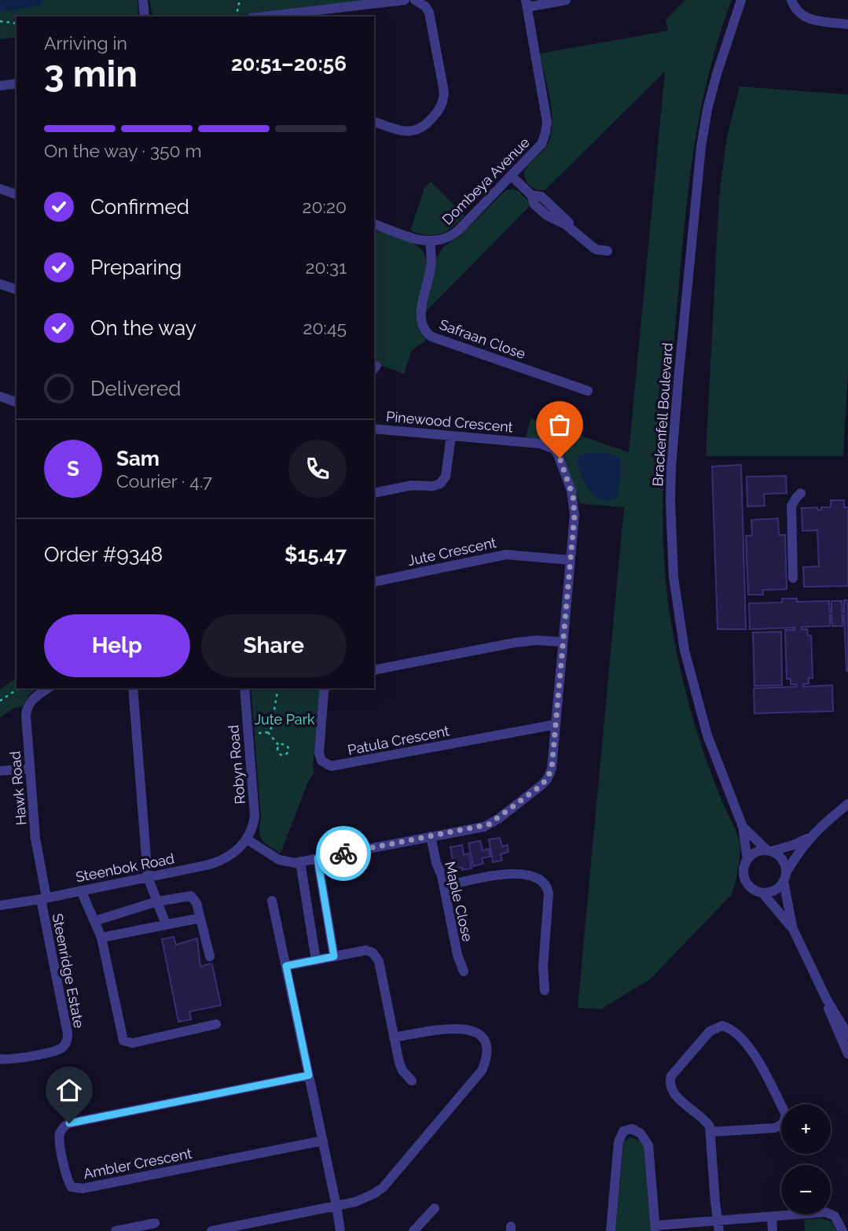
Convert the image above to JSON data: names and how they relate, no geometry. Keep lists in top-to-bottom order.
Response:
{
  "streets": {
    "street": [
      "Dombeya Avenue",
      "Safraan Close",
      "Brackenfell Boulevard",
      "Pinewood Crescent",
      "Jute Crescent",
      "Patula Crescent",
      "Robyn Road",
      "Hawk Road",
      "Steenbok Road",
      "Maple Close",
      "Steenridge Estate",
      "Ambler Crescent"
    ]
  },
  "crossings": [
    ["Dombeya Avenue", "Safraan Close"],
    ["Pinewood Crescent", "Jute Crescent"],
    ["Pinewood Crescent", "Patula Crescent"],
    ["Pinewood Crescent", "Robyn Road"],
    ["Pinewood Crescent", "Steenbok Road"],
    ["Pinewood Crescent", "Maple Close"],
    ["Robyn Road", "Steenbok Road"],
    ["Hawk Road", "Steenbok Road"],
    ["Hawk Road", "Steenridge Estate"],
    ["Steenbok Road", "Steenridge Estate"]
  ],
  "parks": ["Jute Park"],
  "page": {
    "heading": ["3 min", "Arriving in", "20:51–20:56"],
    "panel": [
      "Sam",
      "Courier · 4.7",
      "Order #9348",
      "$15.47"
    ],
    "bar": "On the way · 350 m",
    "list": [
      ["Confirmed", "20:20"],
      ["Preparing", "20:31"],
      ["On the way", "20:45"],
      "Delivered"
    ],
    "round": "S",
    "buttons": ["Help", "Share"],
    "map_buttons": ["+", "−"]
  }
}
